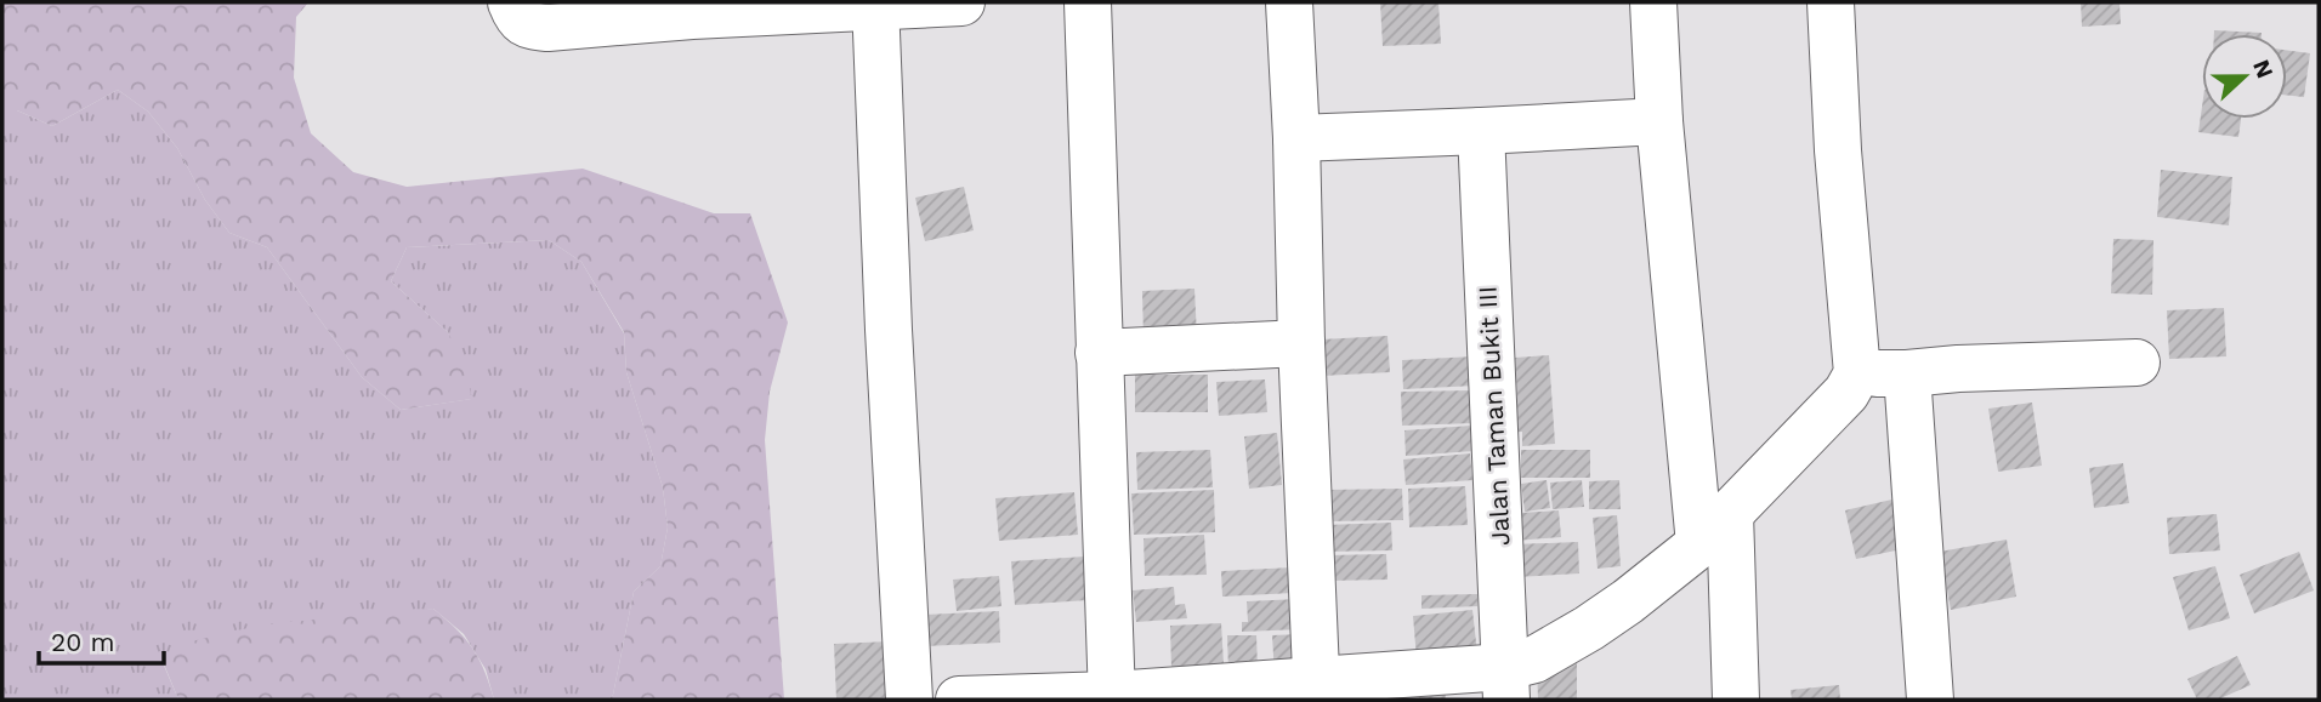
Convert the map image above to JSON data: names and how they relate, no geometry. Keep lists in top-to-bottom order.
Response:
{
  "streets": {
    "street": ["Jalan Taman Bukit III"]
  },
  "scale_bar": "20 m",
  "north": "right"
}
